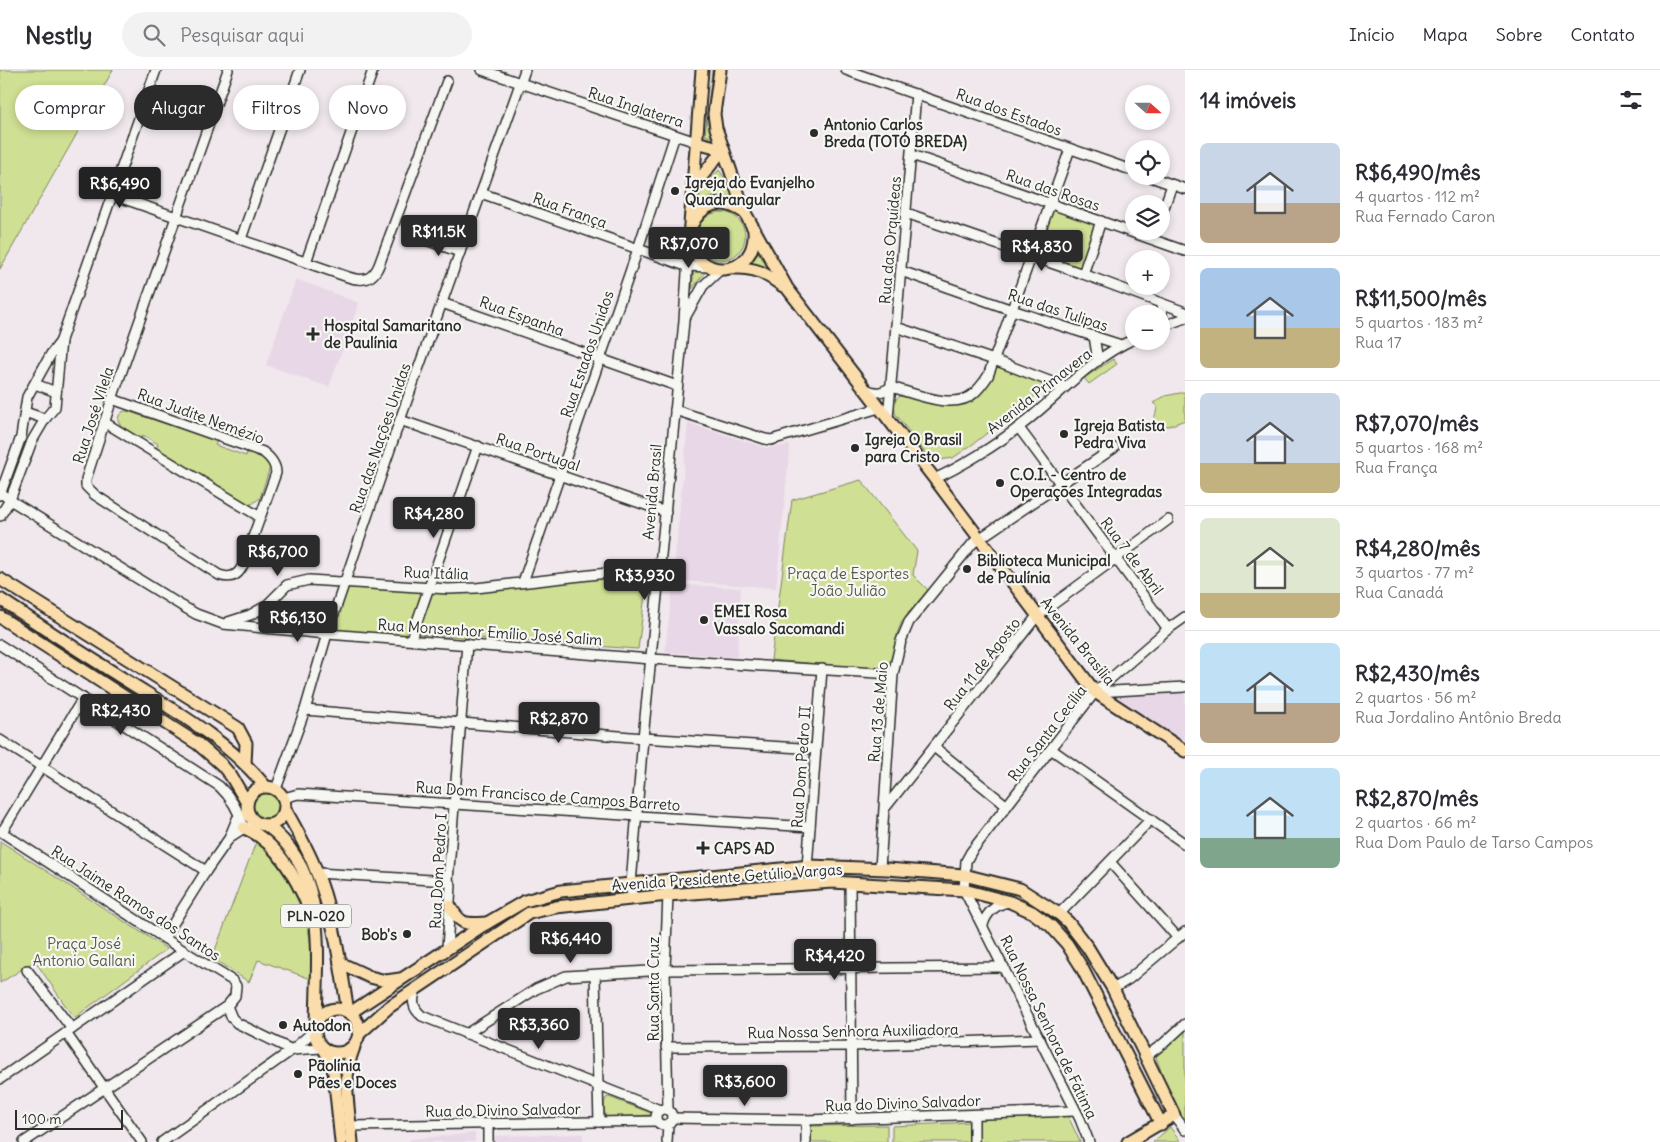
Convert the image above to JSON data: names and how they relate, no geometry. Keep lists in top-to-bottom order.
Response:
{
  "streets": {
    "main road": [
      "Avenida Brasil",
      "Avenida Brasília",
      "Avenida Presidente Getúlio Vargas",
      "PLN-020"
    ],
    "street": [
      "Rua Inglaterra",
      "Rua dos Estados",
      "Rua das Rosas",
      "Rua França",
      "Rua das Orquídeas",
      "Rua das Tulipas",
      "Rua Espanha",
      "Rua Estados Unidos",
      "Avenida Primavera",
      "Rua José Vilela",
      "Rua Judite Nemézio",
      "Rua das Nações Unidas",
      "Rua Portugal",
      "Rua 7 de Abril",
      "Rua Itália",
      "Rua Monsenhor Emílio José Salim",
      "Rua 11 de Agosto",
      "Rua 13 de Maio",
      "Rua Santa Cecília",
      "Rua Dom Pedro II",
      "Rua Dom Francisco de Campos Barreto",
      "Rua Dom Pedro I",
      "Rua Jaime Ramos dos Santos",
      "Rua Santa Cruz",
      "Rua Nossa Senhora de Fátima",
      "Rua Nossa Senhora Auxiliadora",
      "Rua do Divino Salvador"
    ]
  },
  "crossings": [
    ["Rua Inglaterra", "Rua Estados Unidos"],
    ["Rua Inglaterra", "Rua das Nações Unidas"],
    ["Rua Inglaterra", "Avenida Brasil"],
    ["Rua dos Estados", "Rua das Orquídeas"],
    ["Rua das Rosas", "Rua das Orquídeas"],
    ["Rua França", "Rua Estados Unidos"],
    ["Rua França", "Rua das Nações Unidas"],
    ["Rua França", "Avenida Brasil"],
    ["Rua França", "Avenida Brasília"],
    ["Rua das Orquídeas", "Rua das Tulipas"],
    ["Rua das Orquídeas", "Avenida Brasília"],
    ["Rua das Tulipas", "Avenida Primavera"],
    ["Rua Espanha", "Rua Estados Unidos"],
    ["Rua Espanha", "Rua das Nações Unidas"],
    ["Rua Espanha", "Avenida Brasil"],
    ["Rua Estados Unidos", "Rua Portugal"],
    ["Rua Estados Unidos", "Rua Itália"],
    ["Avenida Primavera", "Rua 7 de Abril"],
    ["Avenida Primavera", "Avenida Brasília"],
    ["Rua José Vilela", "Rua Judite Nemézio"],
    ["Rua das Nações Unidas", "Rua Portugal"],
    ["Rua das Nações Unidas", "Rua Itália"],
    ["Rua das Nações Unidas", "Rua Monsenhor Emílio José Salim"],
    ["Rua das Nações Unidas", "Rua Dom Francisco de Campos Barreto"],
    ["Rua das Nações Unidas", "PLN-020"],
    ["Rua Portugal", "Avenida Brasil"],
    ["Avenida Brasil", "Rua Itália"],
    ["Avenida Brasil", "Rua Monsenhor Emílio José Salim"],
    ["Avenida Brasil", "Avenida Brasília"],
    ["Avenida Brasil", "Rua Dom Francisco de Campos Barreto"],
    ["Avenida Brasil", "Avenida Presidente Getúlio Vargas"],
    ["Rua 7 de Abril", "Rua 11 de Agosto"],
    ["Rua 7 de Abril", "Rua 13 de Maio"],
    ["Rua 7 de Abril", "Rua Santa Cecília"],
    ["Rua Itália", "Rua Monsenhor Emílio José Salim"],
    ["Rua Monsenhor Emílio José Salim", "Rua 13 de Maio"],
    ["Rua Monsenhor Emílio José Salim", "Rua Dom Pedro II"],
    ["Rua Monsenhor Emílio José Salim", "Rua Dom Pedro I"],
    ["Avenida Brasília", "Rua 11 de Agosto"],
    ["Avenida Brasília", "Rua 13 de Maio"],
    ["Avenida Brasília", "Rua Santa Cecília"],
    ["Rua 11 de Agosto", "Rua 13 de Maio"],
    ["Rua 13 de Maio", "Avenida Presidente Getúlio Vargas"],
    ["Rua Santa Cecília", "Avenida Presidente Getúlio Vargas"],
    ["Rua Santa Cecília", "Rua Nossa Senhora de Fátima"],
    ["Rua Dom Pedro II", "Rua Dom Francisco de Campos Barreto"],
    ["Rua Dom Pedro II", "Avenida Presidente Getúlio Vargas"],
    ["Rua Dom Francisco de Campos Barreto", "Rua Dom Pedro I"],
    ["Rua Dom Francisco de Campos Barreto", "PLN-020"],
    ["Rua Dom Pedro I", "Avenida Presidente Getúlio Vargas"],
    ["Avenida Presidente Getúlio Vargas", "PLN-020"],
    ["Avenida Presidente Getúlio Vargas", "Rua Santa Cruz"],
    ["Avenida Presidente Getúlio Vargas", "Rua Nossa Senhora de Fátima"],
    ["Rua Santa Cruz", "Rua Nossa Senhora Auxiliadora"],
    ["Rua Santa Cruz", "Rua do Divino Salvador"],
    ["Rua Nossa Senhora de Fátima", "Rua Nossa Senhora Auxiliadora"],
    ["Rua Nossa Senhora de Fátima", "Rua do Divino Salvador"]
  ],
  "parks": ["Praça de Esportes João Julião", "Praça José Antonio Gallani"],
  "places": {
    "other": [
      "Antonio Carlos Breda (TOTÓ BREDA)",
      "Igreja do Evanjelho Quadrangular",
      "Igreja Batista Pedra Viva",
      "Igreja O Brasil para Cristo",
      "C.O.I. - Centro de Operações Integradas",
      "Biblioteca Municipal de Paulínia",
      "EMEI Rosa Vassalo Sacomandi",
      "Bob's",
      "Autodon",
      "Pãolínia Pães e Doces"
    ],
    "health": ["Hospital Samaritano de Paulínia", "CAPS AD"]
  },
  "scale_bar": "100 m",
  "north": "right",
  "page": {
    "header": "Nestly",
    "search": "Pesquisar aqui",
    "nav": [
      "Início",
      "Mapa",
      "Sobre",
      "Contato"
    ],
    "heading": "14 imóveis",
    "map_buttons": ["+", "−"],
    "chip": [
      "Comprar",
      "Alugar",
      "Filtros",
      "Novo"
    ],
    "list": [
      {
        "name": "R$6,490/mês",
        "note": "4 quartos · 112 m² · Rua Fernado Caron"
      },
      {
        "name": "R$11,500/mês",
        "note": "5 quartos · 183 m² · Rua 17"
      },
      {
        "name": "R$7,070/mês",
        "note": "5 quartos · 168 m² · Rua França"
      },
      {
        "name": "R$4,280/mês",
        "note": "3 quartos · 77 m² · Rua Canadá"
      },
      {
        "name": "R$2,430/mês",
        "note": "2 quartos · 56 m² · Rua Jordalino Antônio Breda"
      },
      {
        "name": "R$2,870/mês",
        "note": "2 quartos · 66 m² · Rua Dom Paulo de Tarso Campos"
      }
    ],
    "price": [
      "R$6,490",
      "R$11.5K",
      "R$7,070",
      "R$4,830",
      "R$4,280",
      "R$6,700",
      "R$3,930",
      "R$6,130",
      "R$2,430",
      "R$2,870",
      "R$6,440",
      "R$4,420",
      "R$3,360",
      "R$3,600"
    ],
    "scale": "100 m"
  }
}
